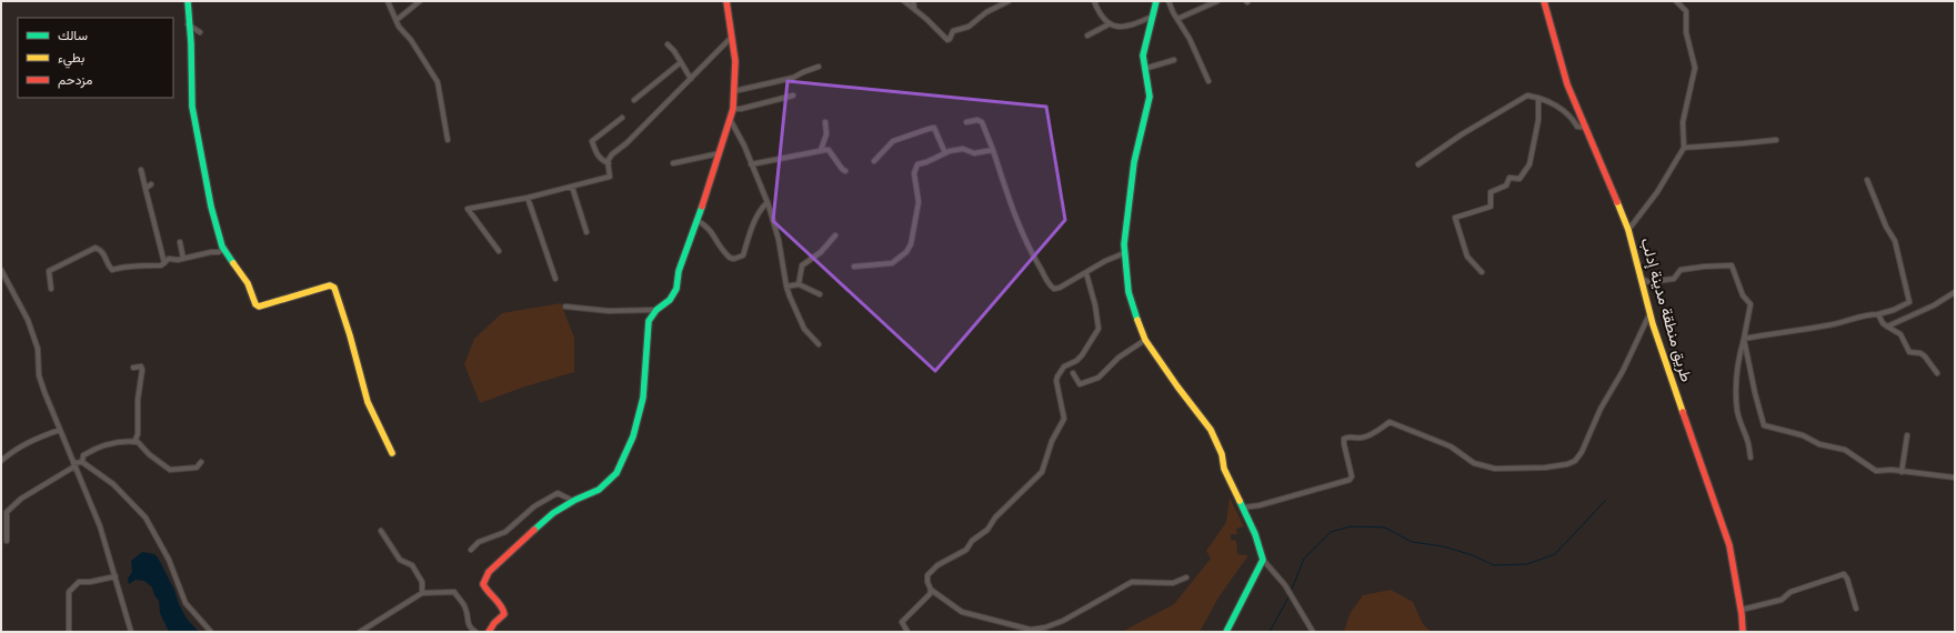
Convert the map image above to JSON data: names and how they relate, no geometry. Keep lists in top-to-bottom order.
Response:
{
  "streets": {
    "street": ["طريق منطقة مدينة إدلب"]
  },
  "legend": ["سالك", "بطيء", "مزدحم"]
}
